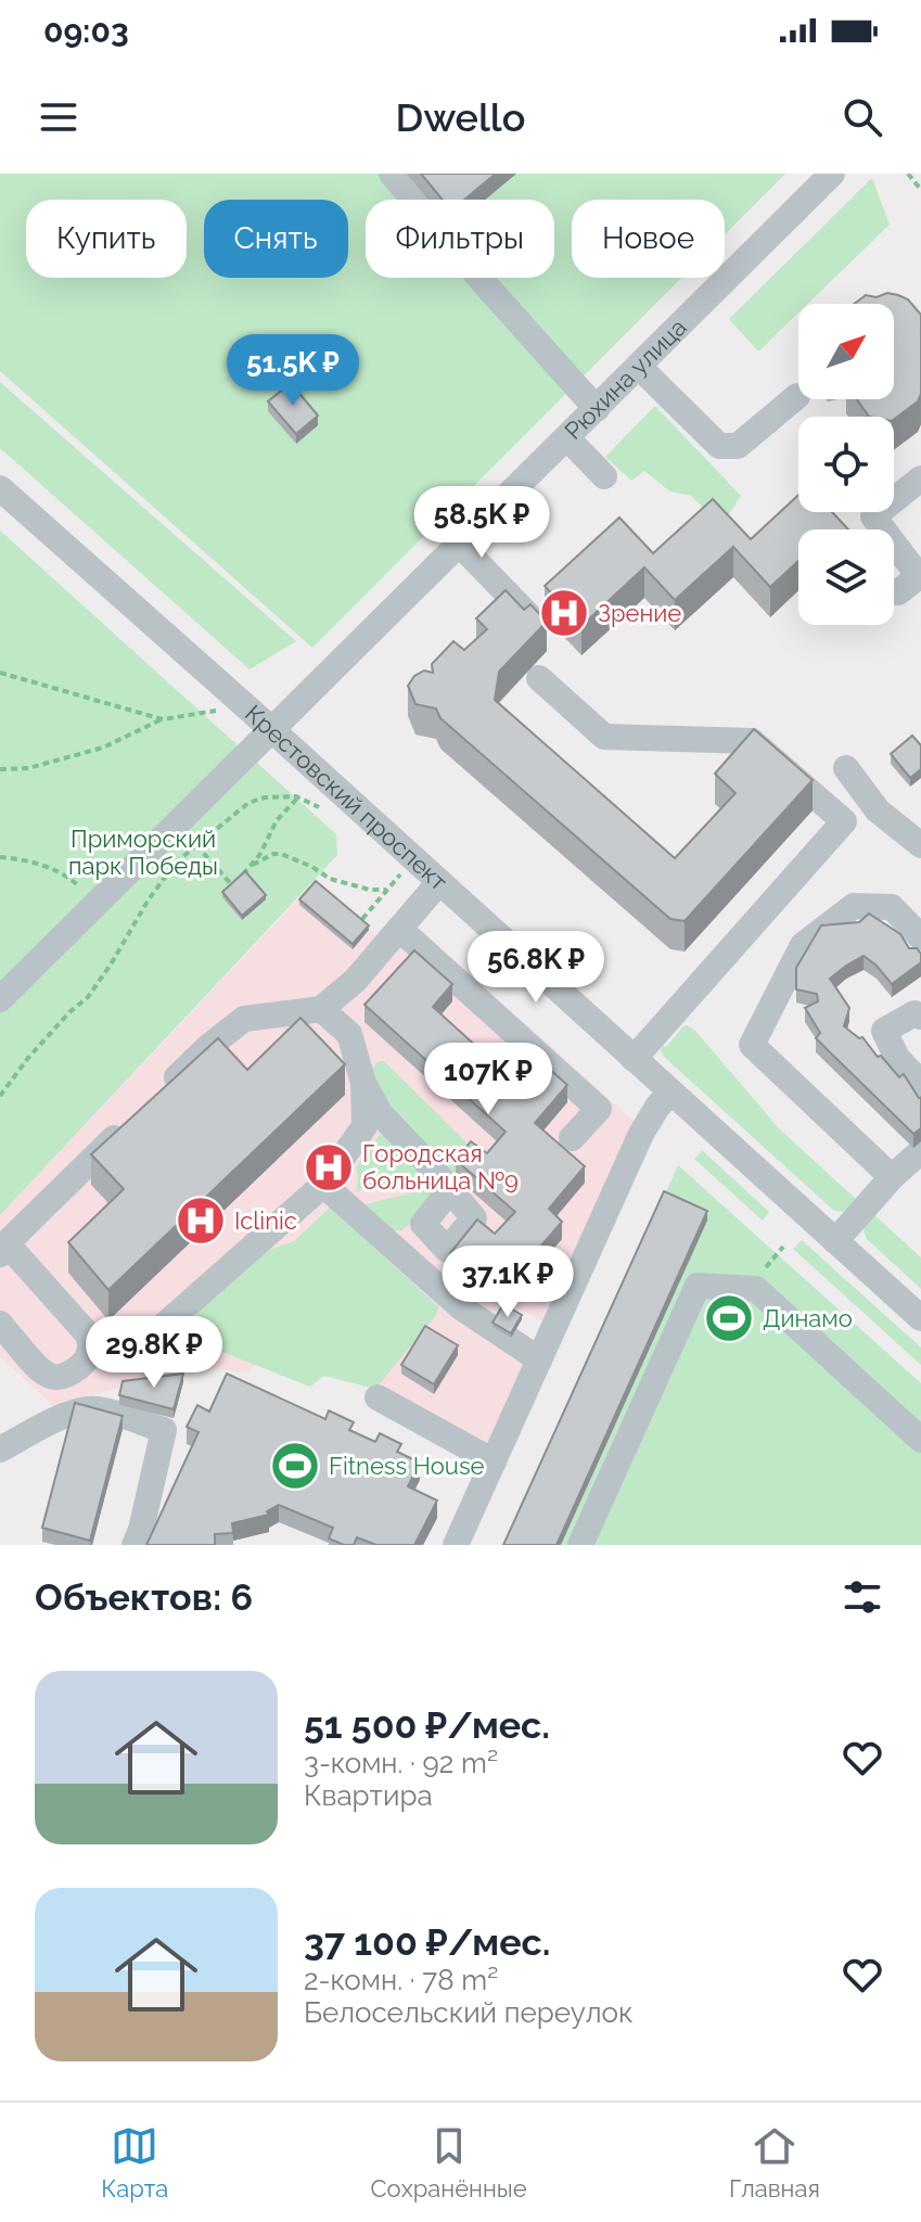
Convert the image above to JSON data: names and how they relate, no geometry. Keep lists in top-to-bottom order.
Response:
{
  "streets": {
    "street": ["Рюхина улица", "Крестовский проспект"]
  },
  "crossings": [
    ["Рюхина улица", "Крестовский проспект"]
  ],
  "parks": ["Приморский парк Победы"],
  "places": {
    "hospital": ["Зрение", "Городская больница №9", "Iclinic"],
    "sports": ["Динамо", "Fitness House"]
  },
  "north": "top right",
  "page": {
    "status": "09:03",
    "header": "Dwello",
    "chip": [
      "Купить",
      "Снять",
      "Фильтры",
      "Новое"
    ],
    "price": [
      "51.5K ₽",
      "58.5K ₽",
      "56.8K ₽",
      "107K ₽",
      "37.1K ₽",
      "29.8K ₽"
    ],
    "heading": "Объектов: 6",
    "list": [
      {
        "name": "51 500 ₽/мес.",
        "note": "3-комн. · 92 m² · Квартира"
      },
      {
        "name": "37 100 ₽/мес.",
        "note": "2-комн. · 78 m² · Белосельский переулок"
      }
    ],
    "tabs": ["Карта", "Сохранённые", "Главная"]
  }
}
